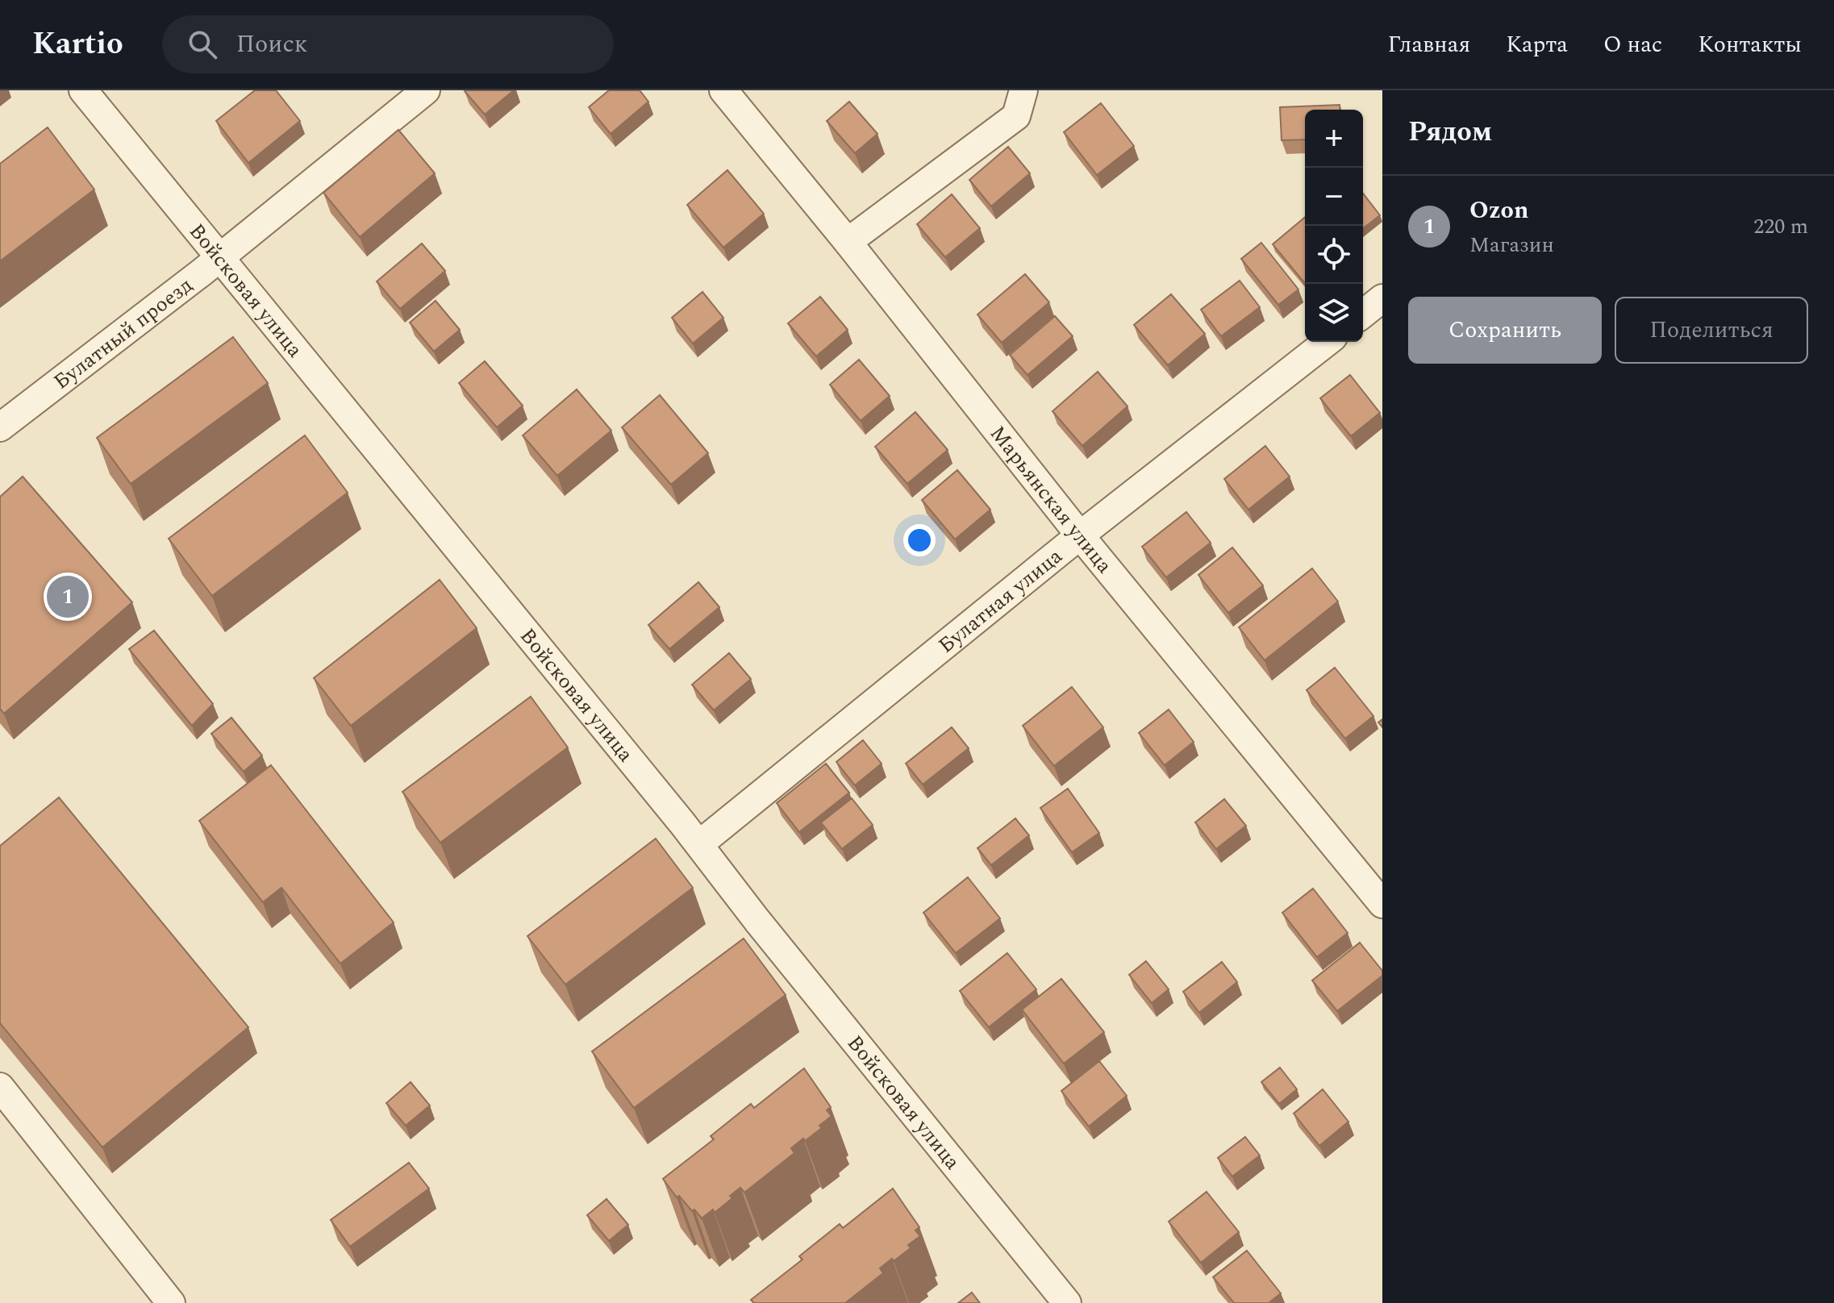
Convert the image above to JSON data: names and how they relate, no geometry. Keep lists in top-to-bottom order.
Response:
{
  "streets": {
    "street": [
      "Войсковая улица",
      "Булатный проезд",
      "Марьянская улица",
      "Булатная улица"
    ]
  },
  "crossings": [
    ["Войсковая улица", "Булатный проезд"],
    ["Войсковая улица", "Булатная улица"],
    ["Марьянская улица", "Булатная улица"]
  ],
  "page": {
    "header": "Kartio",
    "search": "Поиск",
    "nav": [
      "Главная",
      "Карта",
      "О нас",
      "Контакты"
    ],
    "heading": "Рядом",
    "map_buttons": ["+", "−"],
    "list": [
      {
        "mark": "1",
        "name": "Ozon",
        "note": "Магазин",
        "value": "220 m"
      }
    ],
    "buttons": ["Сохранить", "Поделиться"],
    "pins": "1"
  }
}
